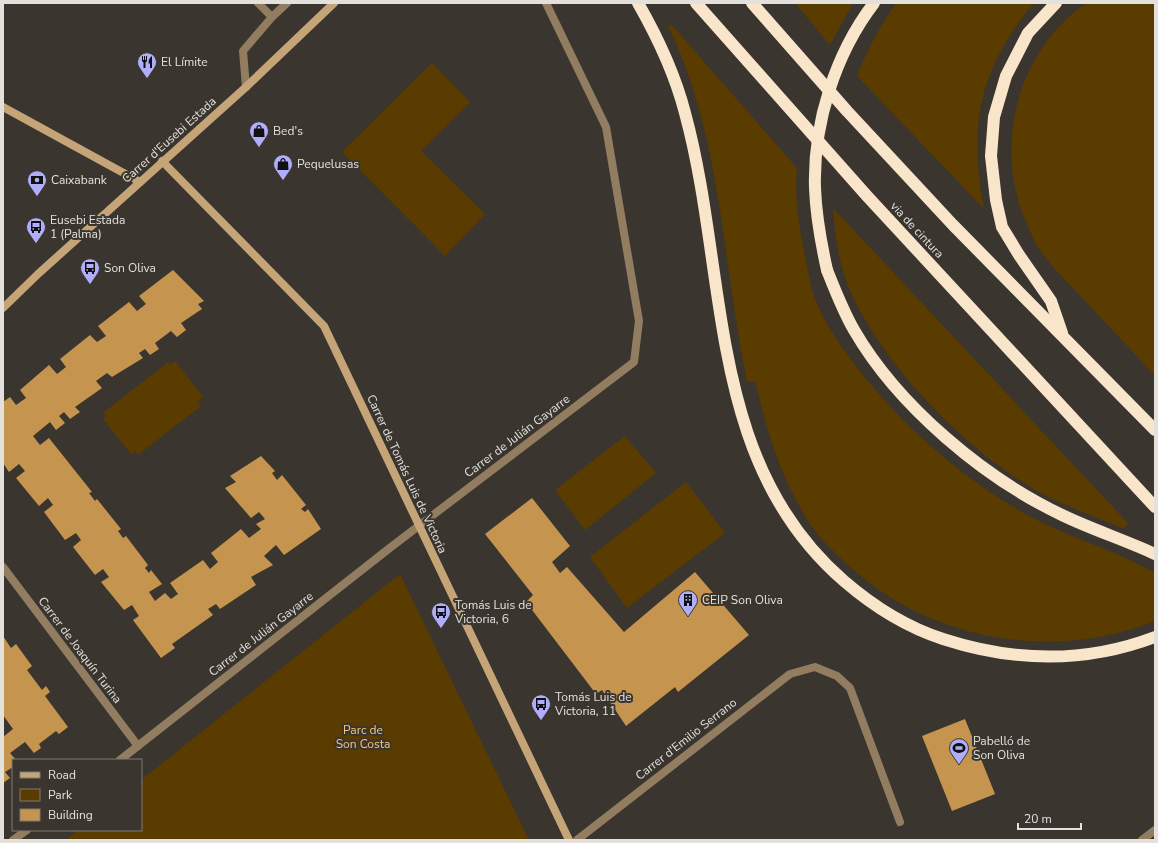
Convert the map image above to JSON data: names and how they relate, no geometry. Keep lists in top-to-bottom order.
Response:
{
  "streets": {
    "highway": ["via de cintura"],
    "street": [
      "Carrer d'Eusebi Estada",
      "Carrer de Julián Gayarre",
      "Carrer de Tomás Luis de Victoria",
      "Carrer de Joaquín Turina",
      "Carrer d'Emilio Serrano"
    ]
  },
  "crossings": [
    ["Carrer d'Eusebi Estada", "Carrer de Tomás Luis de Victoria"],
    ["Carrer de Julián Gayarre", "Carrer de Tomás Luis de Victoria"],
    ["Carrer de Julián Gayarre", "Carrer de Joaquín Turina"]
  ],
  "parks": ["Parc de Son Costa"],
  "places": {
    "restaurant": ["El Límite"],
    "shop": ["Bed's", "Pequelusas"],
    "bank": ["Caixabank"],
    "bus stop": [
      "Eusebi Estada 1 (Palma)",
      "Son Oliva",
      "Tomás Luis de Victoria, 6",
      "Tomás Luis de Victoria, 11"
    ],
    "building": ["CEIP Son Oliva"],
    "sports": ["Pabelló de Son Oliva"]
  },
  "legend": ["Road", "Park", "Building"],
  "scale_bar": "20 m"
}
